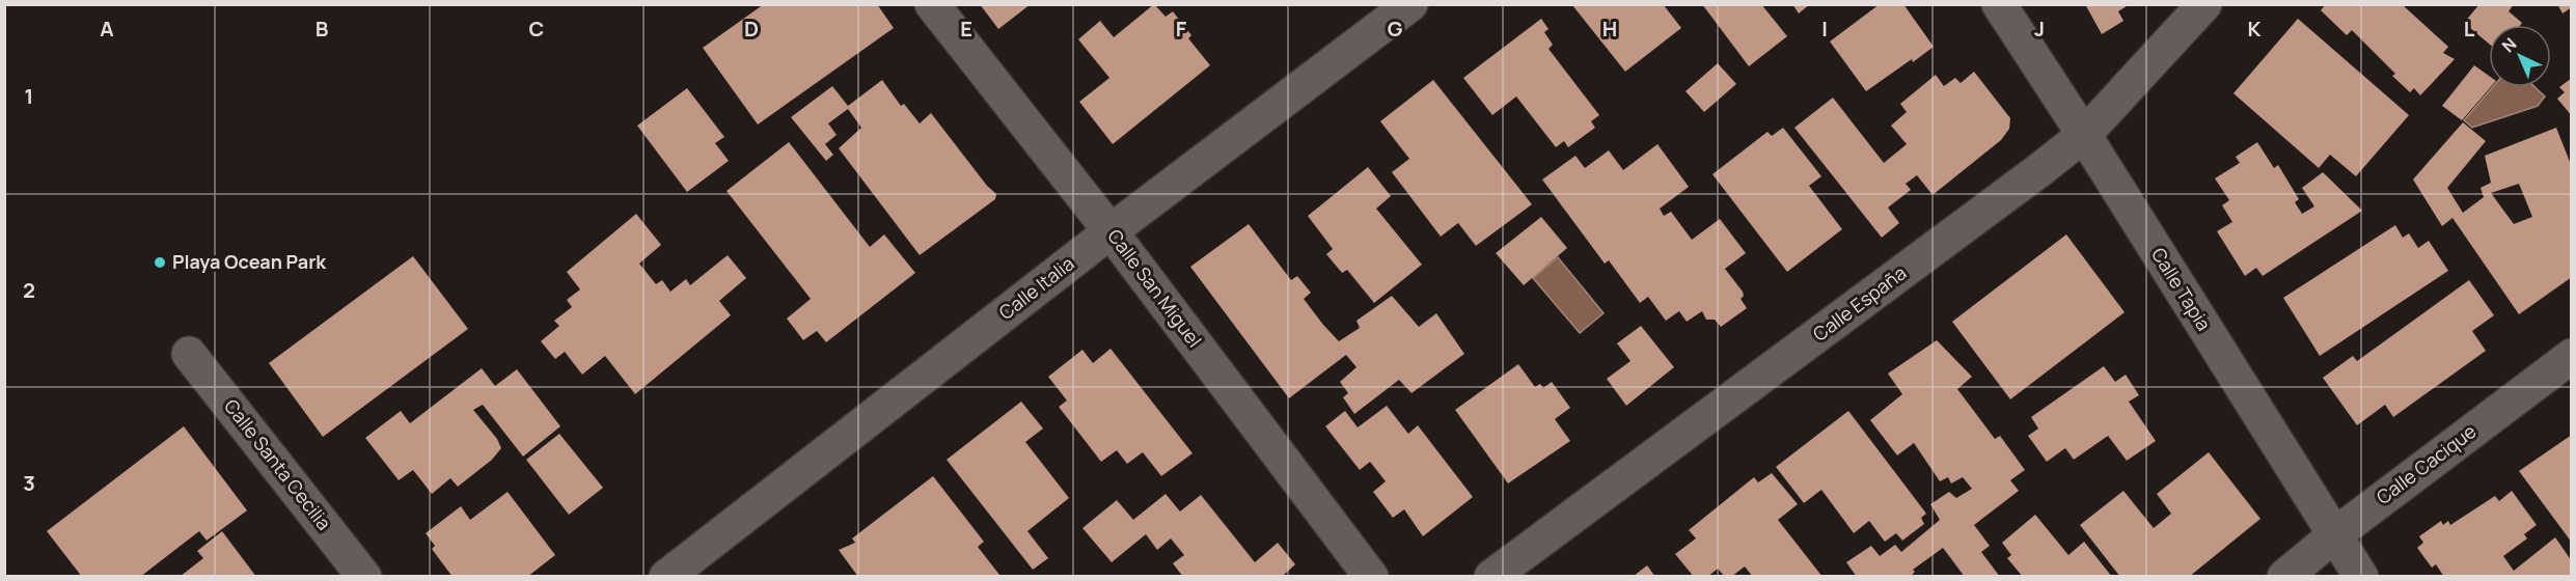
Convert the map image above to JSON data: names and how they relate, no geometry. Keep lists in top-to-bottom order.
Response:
{
  "streets": {
    "street": [
      "Calle Italia",
      "Calle San Miguel",
      "Calle Tapia",
      "Calle España",
      "Calle Santa Cecilia",
      "Calle Cacique"
    ]
  },
  "crossings": [
    ["Calle Italia", "Calle San Miguel"],
    ["Calle Tapia", "Calle España"],
    ["Calle Tapia", "Calle Cacique"]
  ],
  "places": ["Playa Ocean Park"],
  "north": "top left",
  "grid": {
    "columns": [
      "A",
      "B",
      "C",
      "D",
      "E",
      "F",
      "G",
      "H",
      "I",
      "J",
      "K",
      "L"
    ],
    "rows": ["1", "2", "3"]
  }
}
